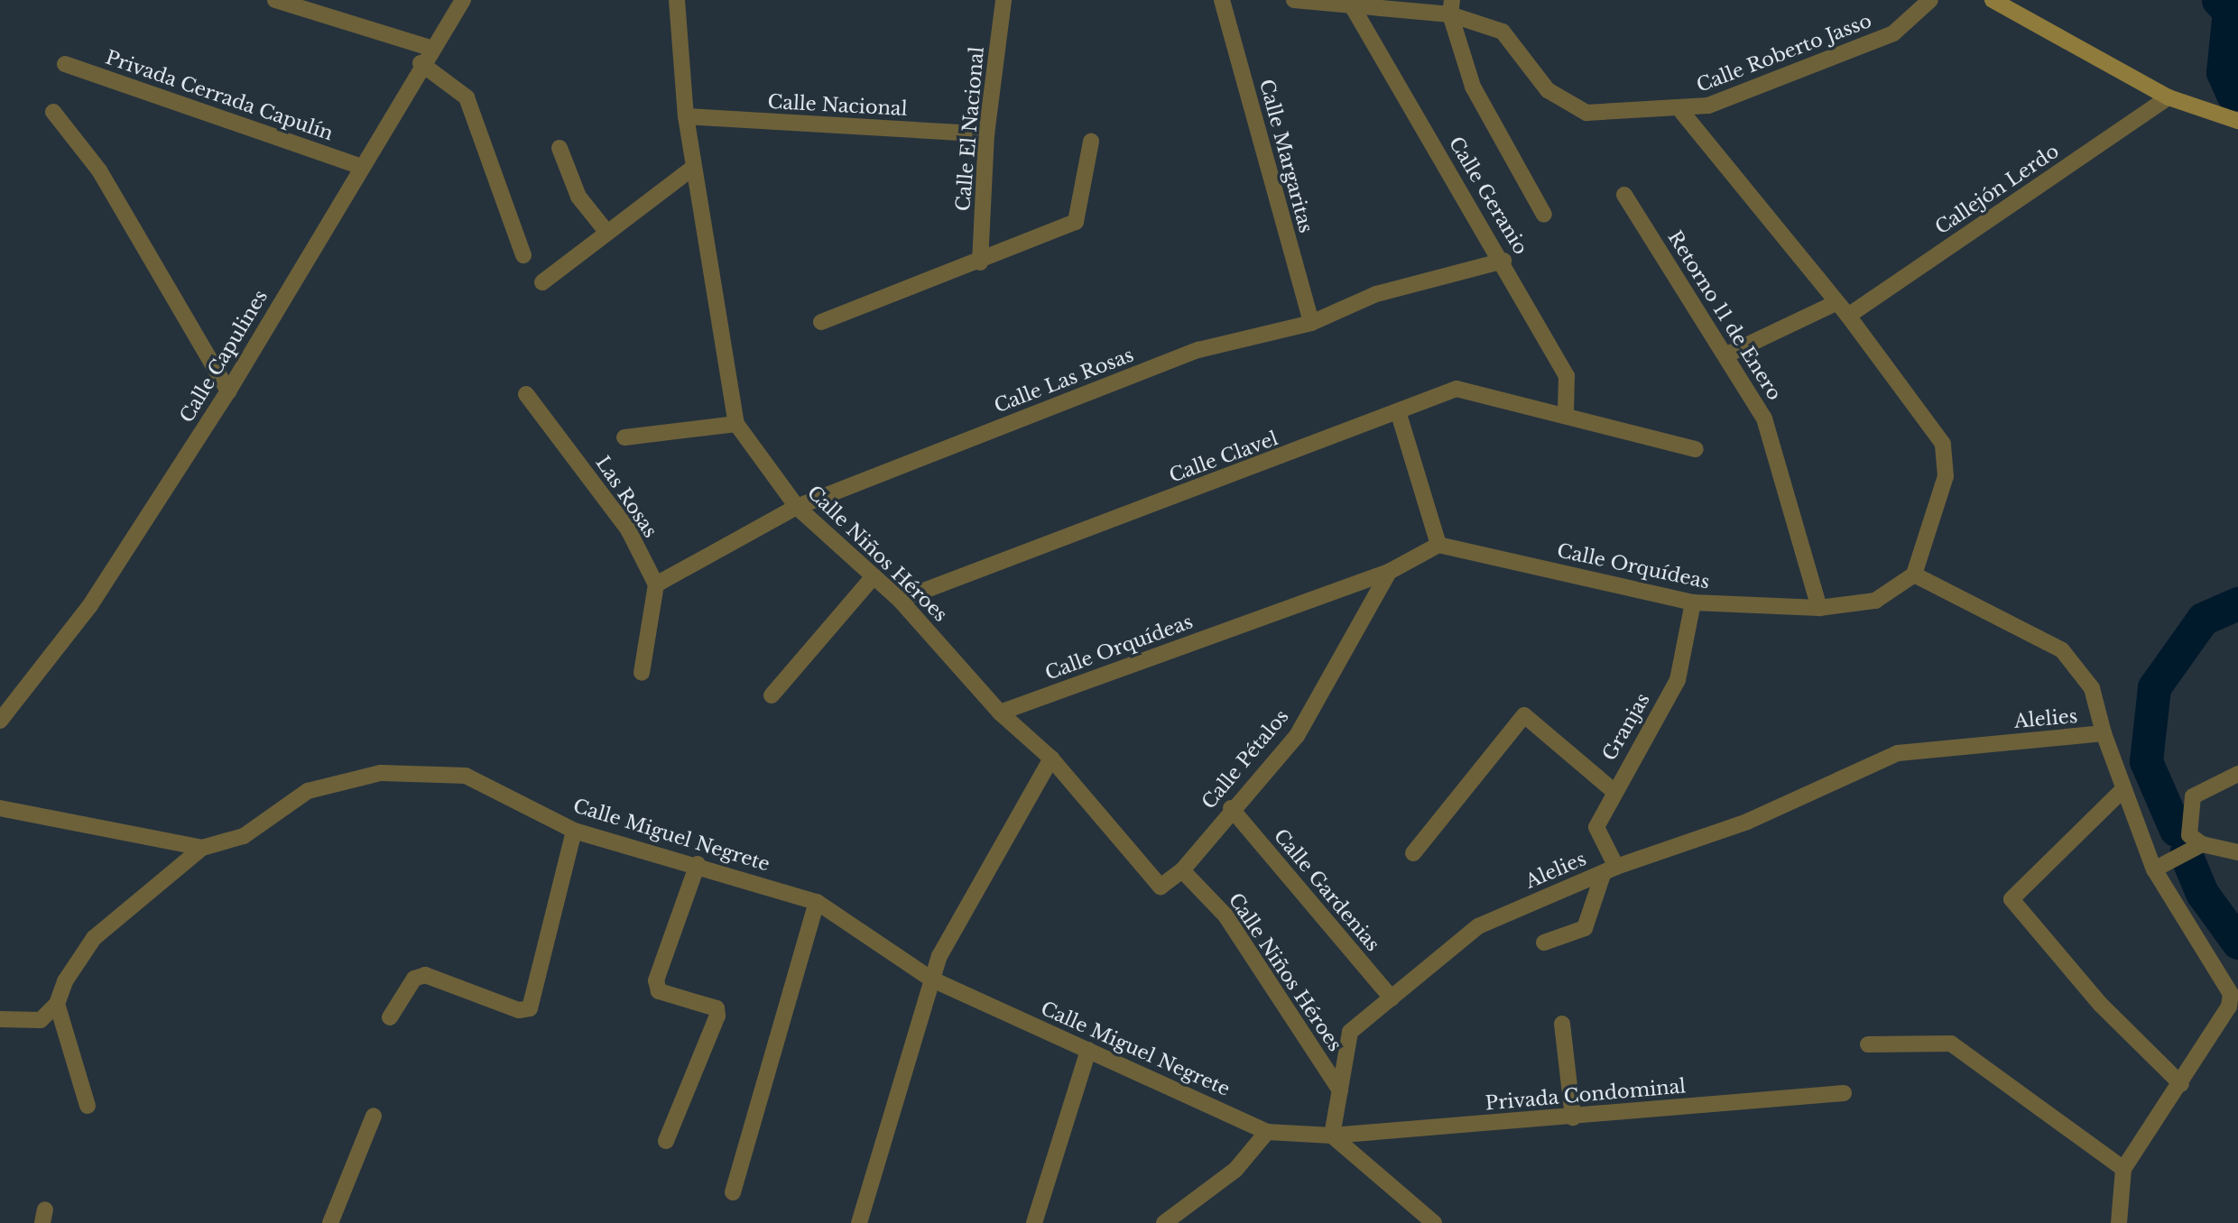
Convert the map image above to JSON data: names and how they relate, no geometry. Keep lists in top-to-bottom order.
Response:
{
  "streets": {
    "street": [
      "Calle Roberto Jasso",
      "Privada Cerrada Capulín",
      "Calle Nacional",
      "Calle El Nacional",
      "Calle Margaritas",
      "Callejón Lerdo",
      "Calle Geranio",
      "Retorno 11 de Enero",
      "Calle Capulines",
      "Calle Las Rosas",
      "Calle Clavel",
      "Las Rosas",
      "Calle Niños Héroes",
      "Calle Orquídeas",
      "Alelies",
      "Granjas",
      "Calle Pétalos",
      "Calle Miguel Negrete",
      "Calle Gardenias",
      "Privada Condominal"
    ]
  },
  "crossings": [
    ["Calle Roberto Jasso", "Calle Geranio"],
    ["Privada Cerrada Capulín", "Calle Capulines"],
    ["Calle Nacional", "Calle El Nacional"],
    ["Calle Nacional", "Calle Niños Héroes"],
    ["Calle Margaritas", "Calle Las Rosas"],
    ["Calle Geranio", "Calle Las Rosas"],
    ["Calle Geranio", "Calle Clavel"],
    ["Retorno 11 de Enero", "Calle Orquídeas"],
    ["Calle Las Rosas", "Las Rosas"],
    ["Calle Las Rosas", "Calle Niños Héroes"],
    ["Calle Clavel", "Calle Niños Héroes"],
    ["Calle Niños Héroes", "Calle Orquídeas"],
    ["Calle Niños Héroes", "Alelies"],
    ["Calle Niños Héroes", "Calle Pétalos"],
    ["Calle Orquídeas", "Granjas"],
    ["Calle Orquídeas", "Calle Pétalos"],
    ["Alelies", "Granjas"],
    ["Alelies", "Calle Gardenias"],
    ["Alelies", "Privada Condominal"],
    ["Calle Pétalos", "Calle Gardenias"]
  ]
}
